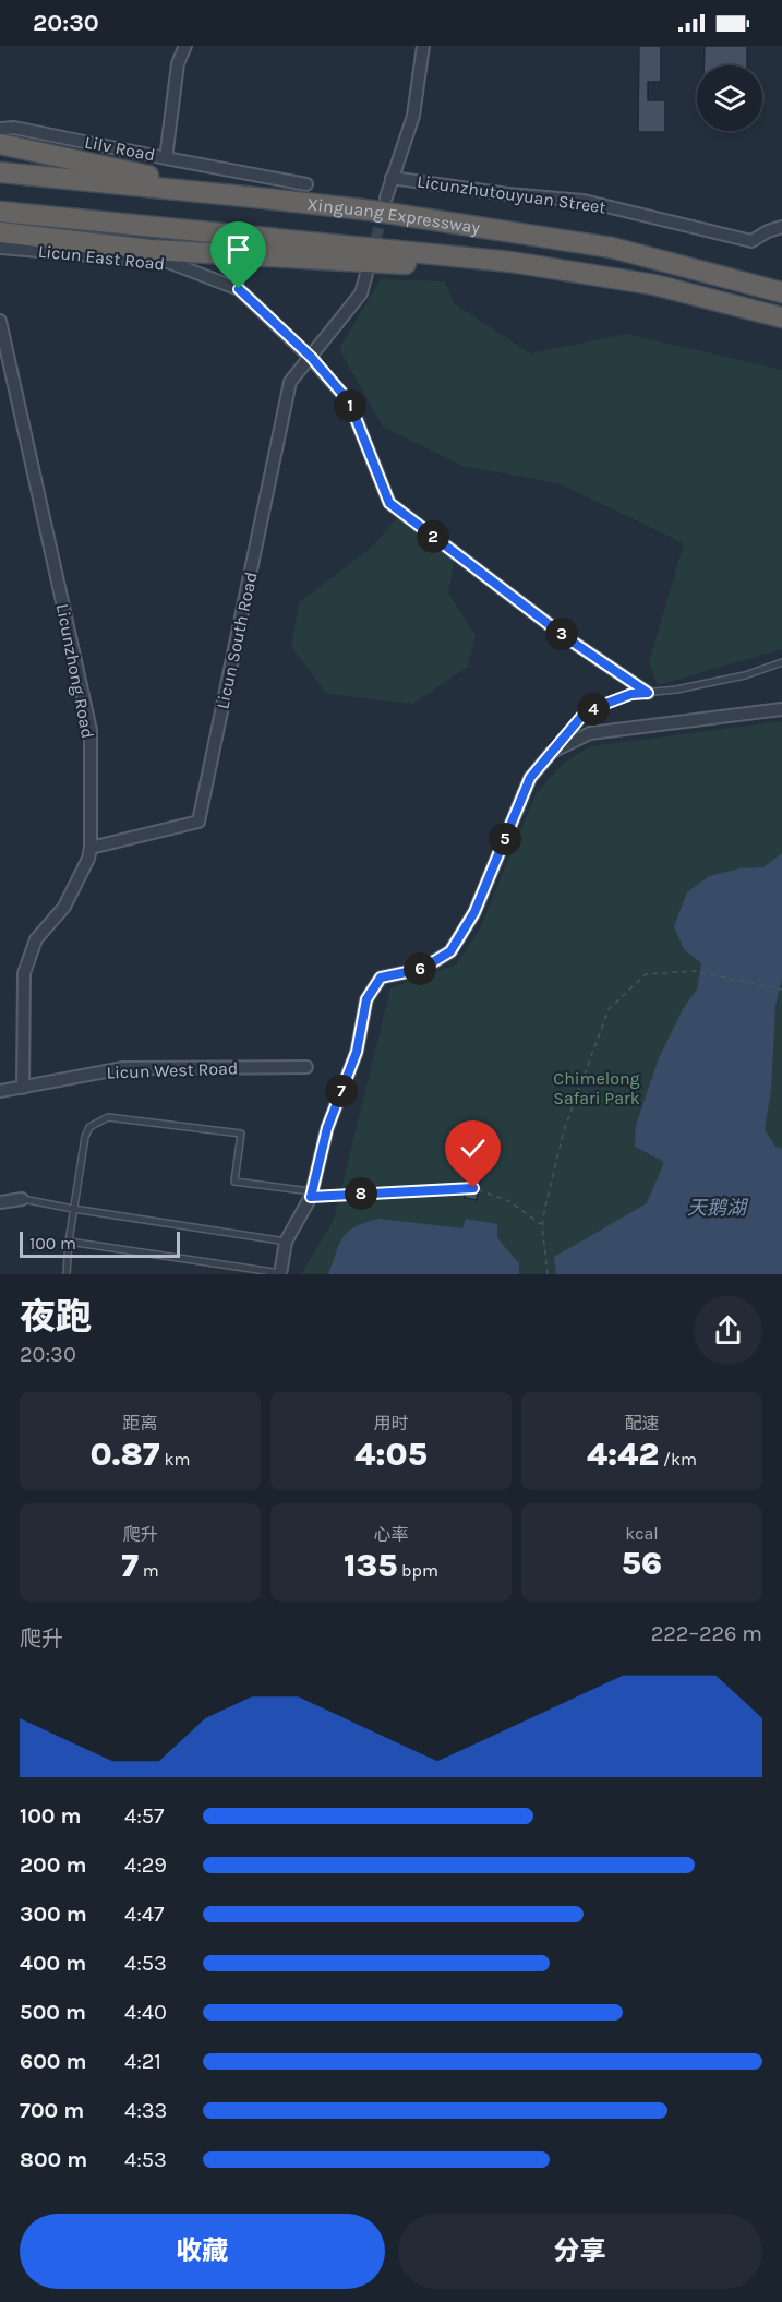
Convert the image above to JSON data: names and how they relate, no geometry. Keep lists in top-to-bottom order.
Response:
{
  "streets": {
    "highway": ["Xinguang Expressway"],
    "street": [
      "Lilv Road",
      "Licunzhutouyuan Street",
      "Licun East Road",
      "Licun South Road",
      "Licunzhong Road",
      "Licun West Road"
    ]
  },
  "crossings": [
    ["Licun East Road", "Licun South Road"],
    ["Licun South Road", "Licunzhong Road"],
    ["Licunzhong Road", "Licun West Road"]
  ],
  "water": ["天鹅湖"],
  "parks": ["Chimelong Safari Park"],
  "scale_bar": "100 m",
  "page": {
    "status": "20:30",
    "pins": [
      "1",
      "2",
      "3",
      "4",
      "5",
      "6",
      "7",
      "8"
    ],
    "scale": "100 m",
    "heading": ["夜跑", "20:30"],
    "stats": [
      ["距离", "0.87 km"],
      ["用时", "4:05"],
      ["配速", "4:42 /km"],
      ["爬升", "7 m"],
      ["心率", "135 bpm"],
      ["kcal", "56"]
    ],
    "chart": ["爬升", "222–226 m"],
    "list": [
      {
        "name": "100 m",
        "note": "4:57"
      },
      {
        "name": "200 m",
        "note": "4:29"
      },
      {
        "name": "300 m",
        "note": "4:47"
      },
      {
        "name": "400 m",
        "note": "4:53"
      },
      {
        "name": "500 m",
        "note": "4:40"
      },
      {
        "name": "600 m",
        "note": "4:21"
      },
      {
        "name": "700 m",
        "note": "4:33"
      },
      {
        "name": "800 m",
        "note": "4:53"
      }
    ],
    "buttons": ["收藏", "分享"]
  }
}
